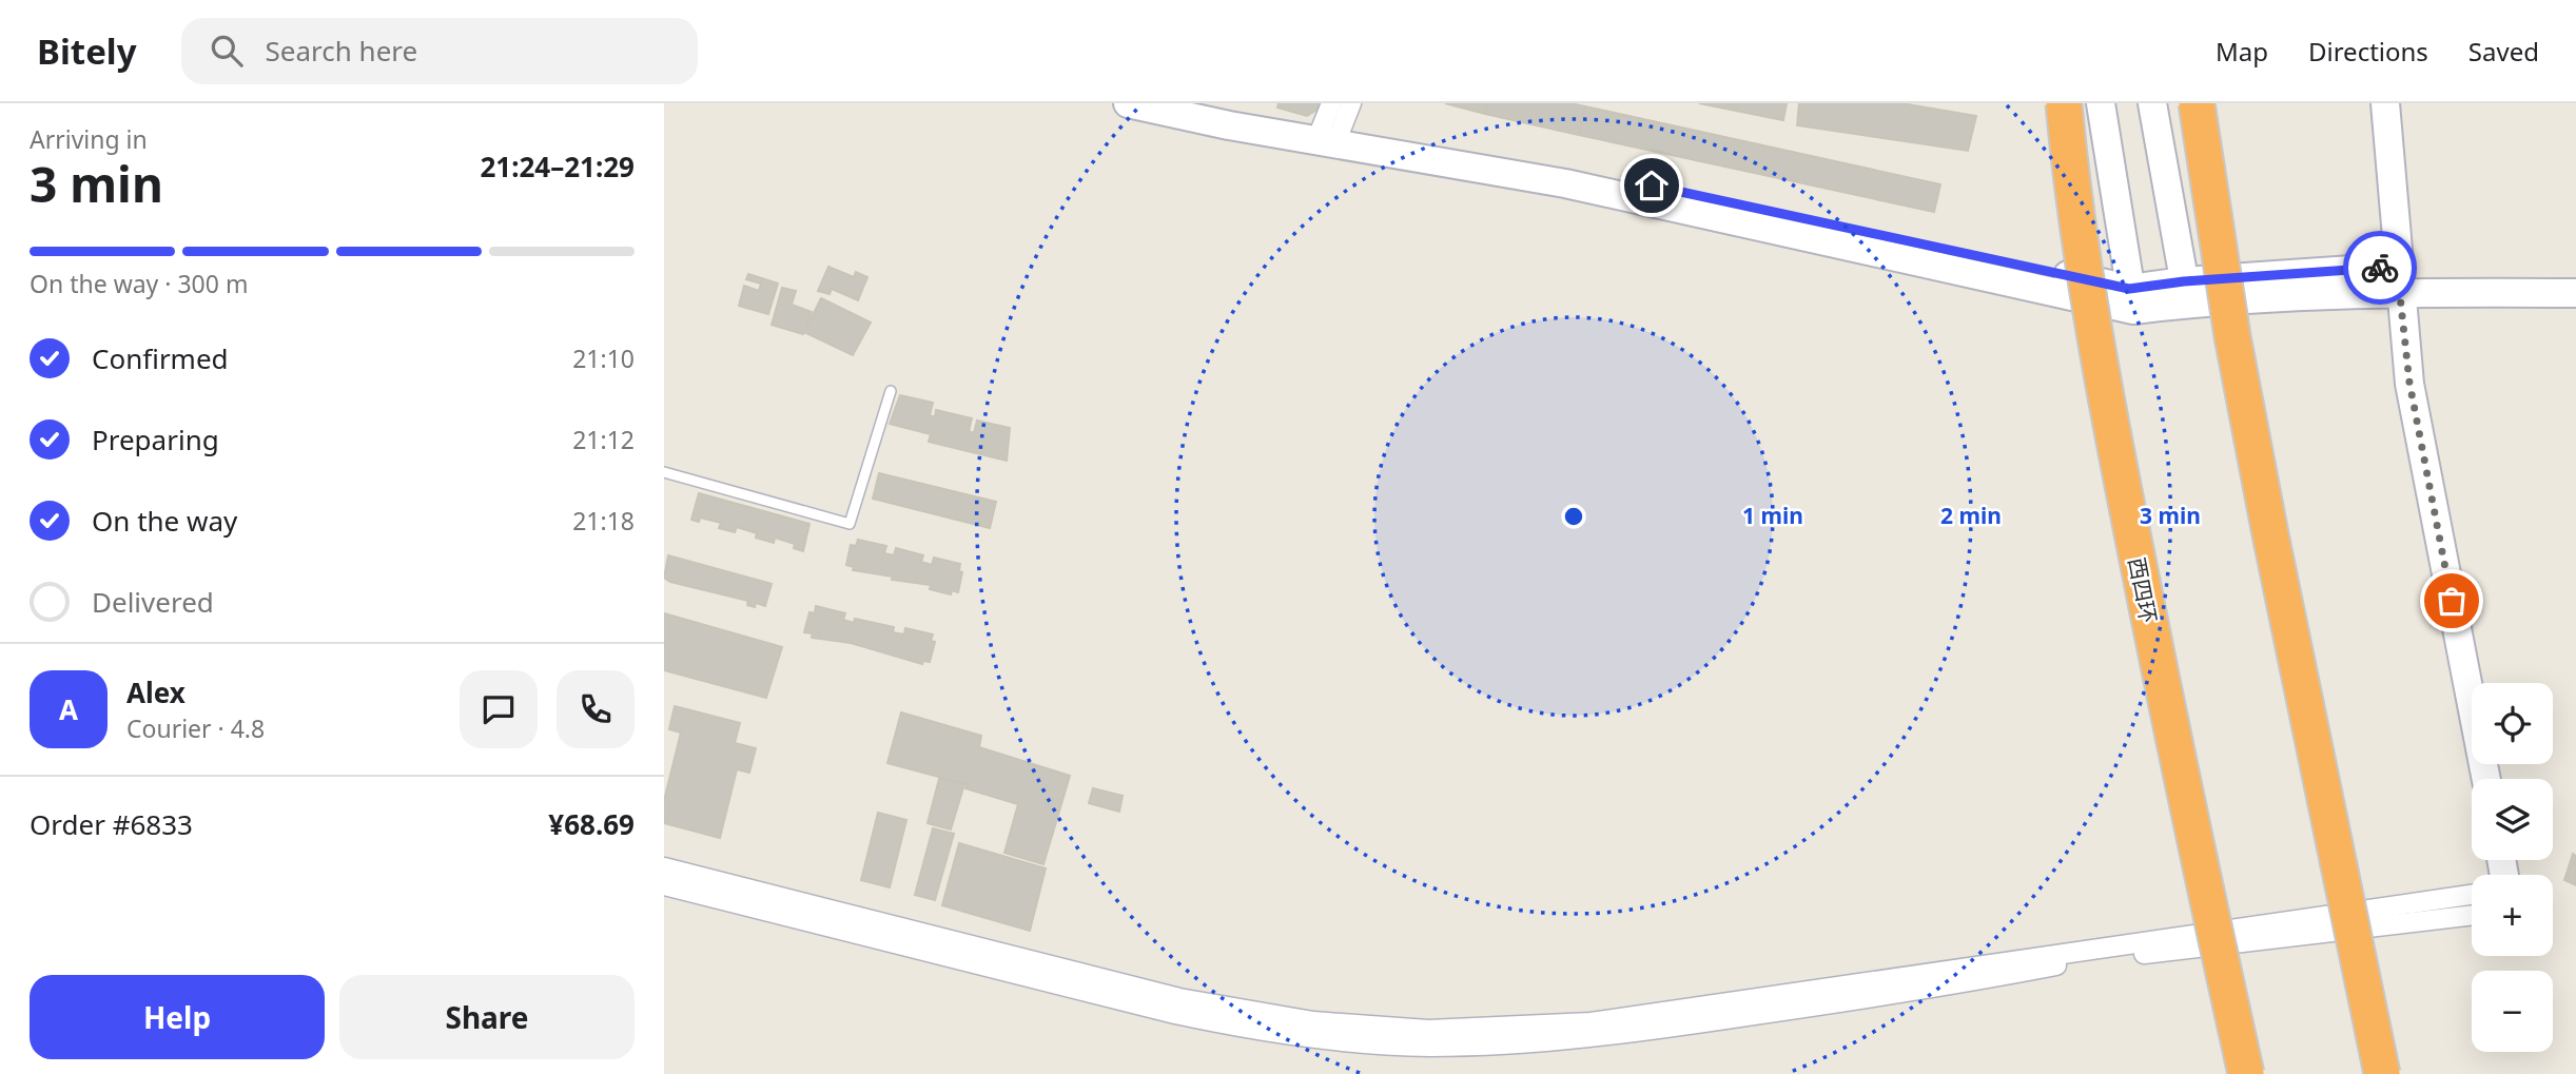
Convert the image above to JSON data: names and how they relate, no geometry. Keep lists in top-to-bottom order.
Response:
{
  "streets": {
    "highway": ["西四环"]
  },
  "page": {
    "header": "Bitely",
    "search": "Search here",
    "nav": ["Map", "Directions", "Saved"],
    "heading": ["3 min", "Arriving in", "21:24–21:29"],
    "panel": [
      "Alex",
      "Courier · 4.8",
      "Order #6833",
      "¥68.69"
    ],
    "bar": "On the way · 300 m",
    "list": [
      ["Confirmed", "21:10"],
      ["Preparing", "21:12"],
      ["On the way", "21:18"],
      "Delivered"
    ],
    "round": "A",
    "map_buttons": ["+", "−"],
    "buttons": ["Help", "Share"]
  },
  "rings": ["1 min", "2 min", "3 min"]
}
